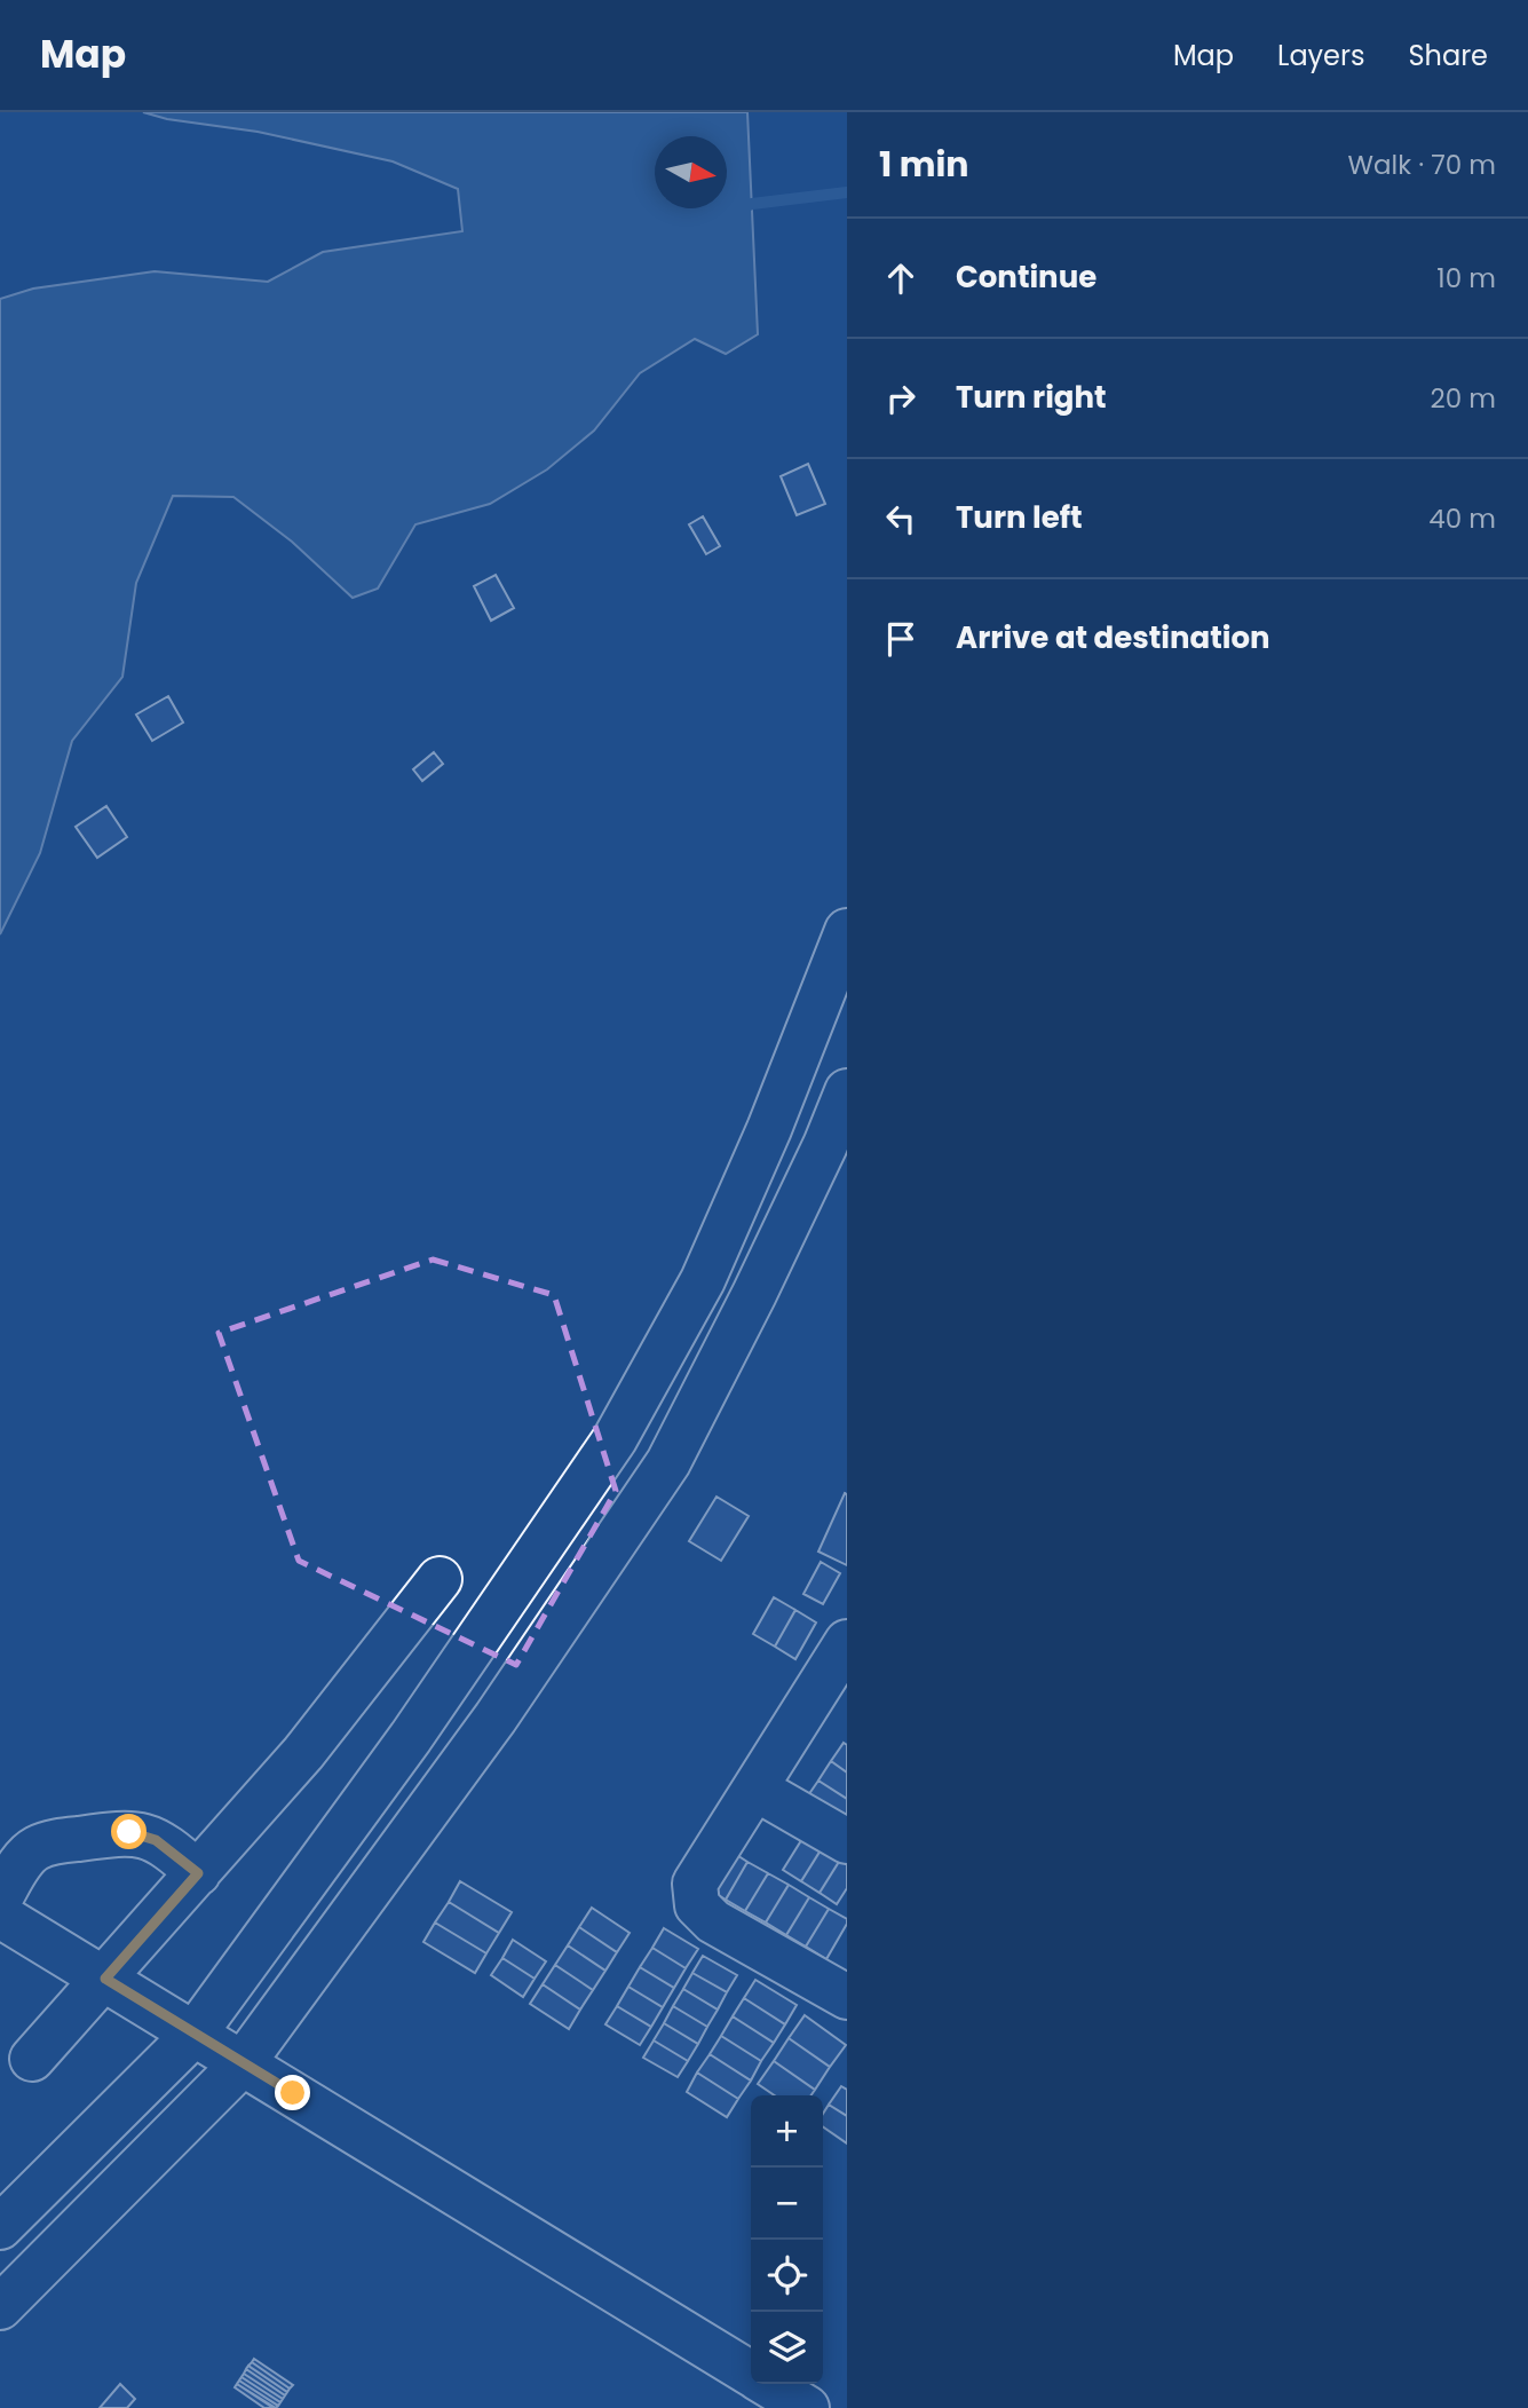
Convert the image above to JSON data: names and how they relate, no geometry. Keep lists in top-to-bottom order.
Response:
{
  "north": "right",
  "page": {
    "header": "Map",
    "nav": ["Map", "Layers", "Share"],
    "heading": ["1 min", "Walk · 70 m"],
    "list": [
      ["Continue", "10 m"],
      ["Turn right", "20 m"],
      ["Turn left", "40 m"],
      "Arrive at destination"
    ],
    "map_buttons": ["+", "−"]
  }
}
